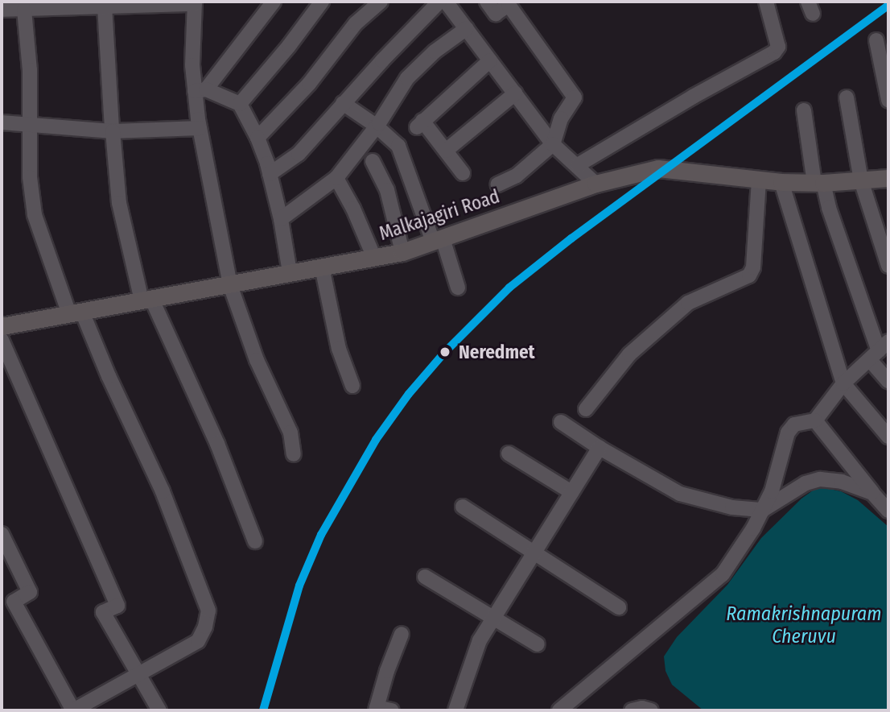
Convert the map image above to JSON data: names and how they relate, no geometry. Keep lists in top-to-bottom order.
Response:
{
  "streets": {
    "main road": ["Malkajagiri Road"]
  },
  "water": ["Ramakrishnapuram Cheruvu"],
  "places": ["Neredmet"]
}
